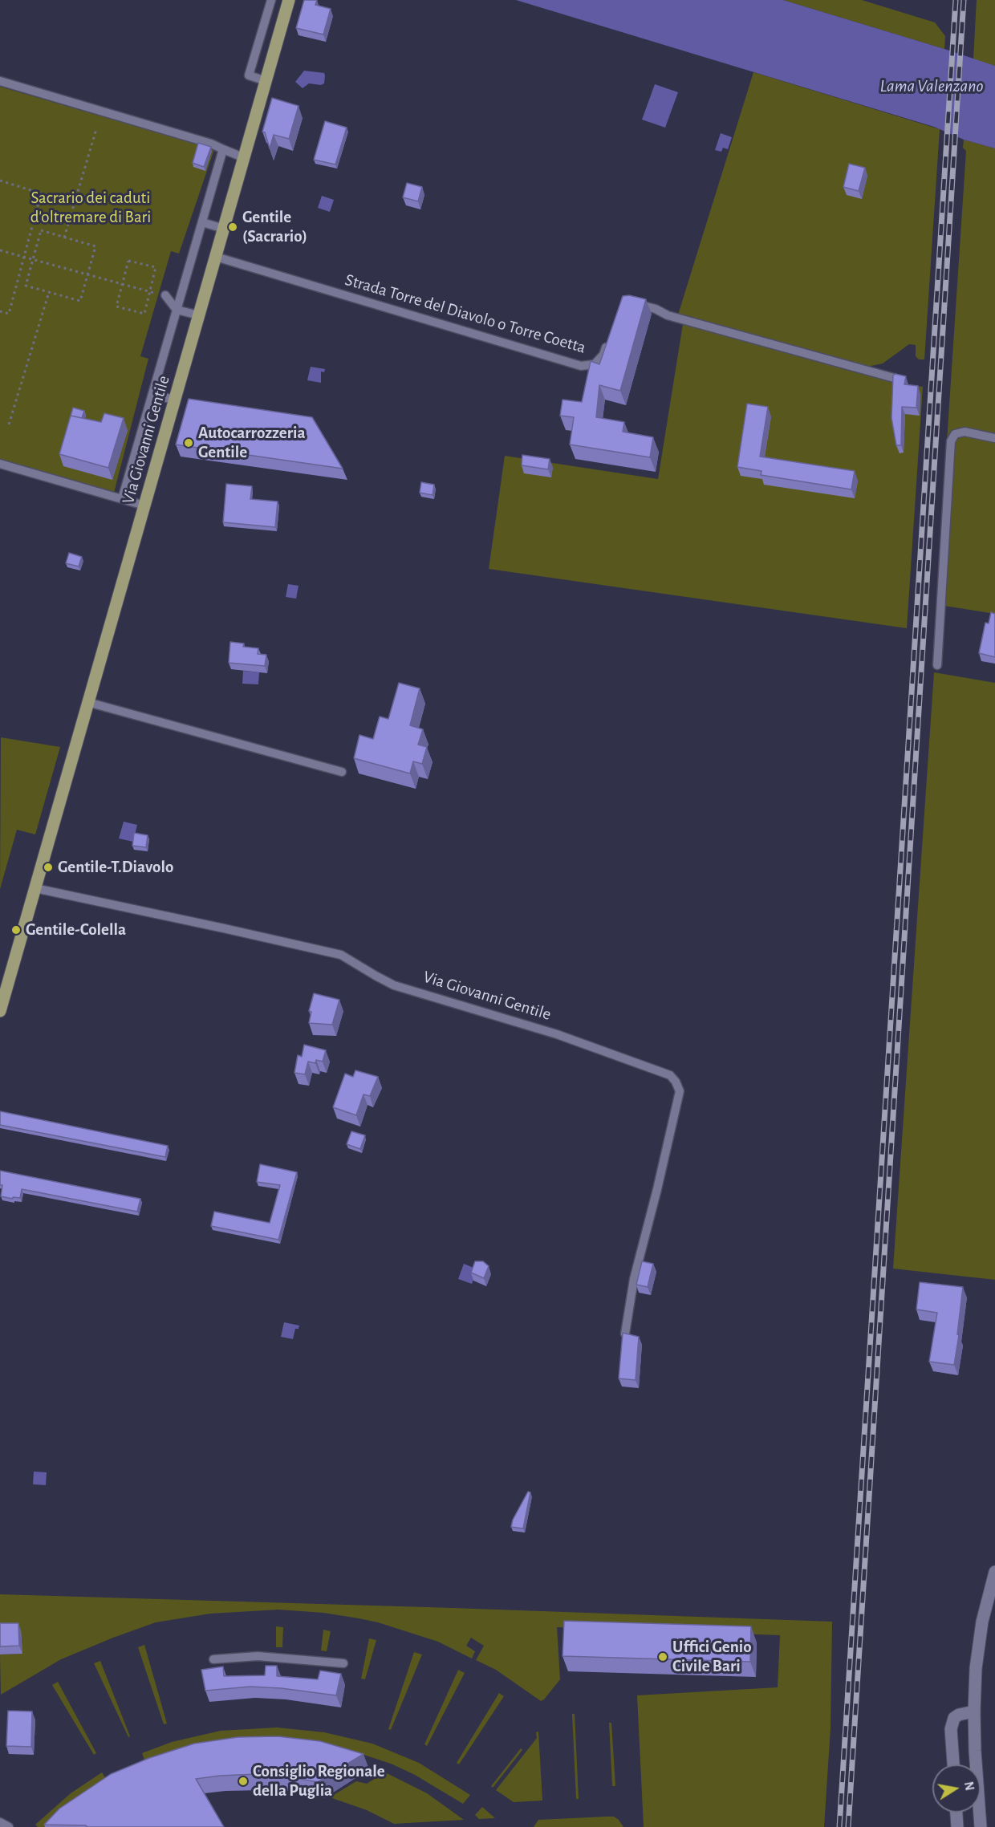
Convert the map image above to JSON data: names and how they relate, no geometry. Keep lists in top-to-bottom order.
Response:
{
  "streets": {
    "main road": ["Via Giovanni Gentile"],
    "lane": ["Strada Torre del Diavolo o Torre Coetta"]
  },
  "crossings": [
    ["Strada Torre del Diavolo o Torre Coetta", "Via Giovanni Gentile"]
  ],
  "water": ["Lama Valenzano"],
  "parks": ["Sacrario dei caduti d'oltremare di Bari"],
  "places": [
    "Gentile (Sacrario)",
    "Autocarrozzeria Gentile",
    "Gentile-T.Diavolo",
    "Gentile-Colella",
    "Uffici Genio Civile Bari",
    "Consiglio Regionale della Puglia"
  ],
  "north": "right"
}
